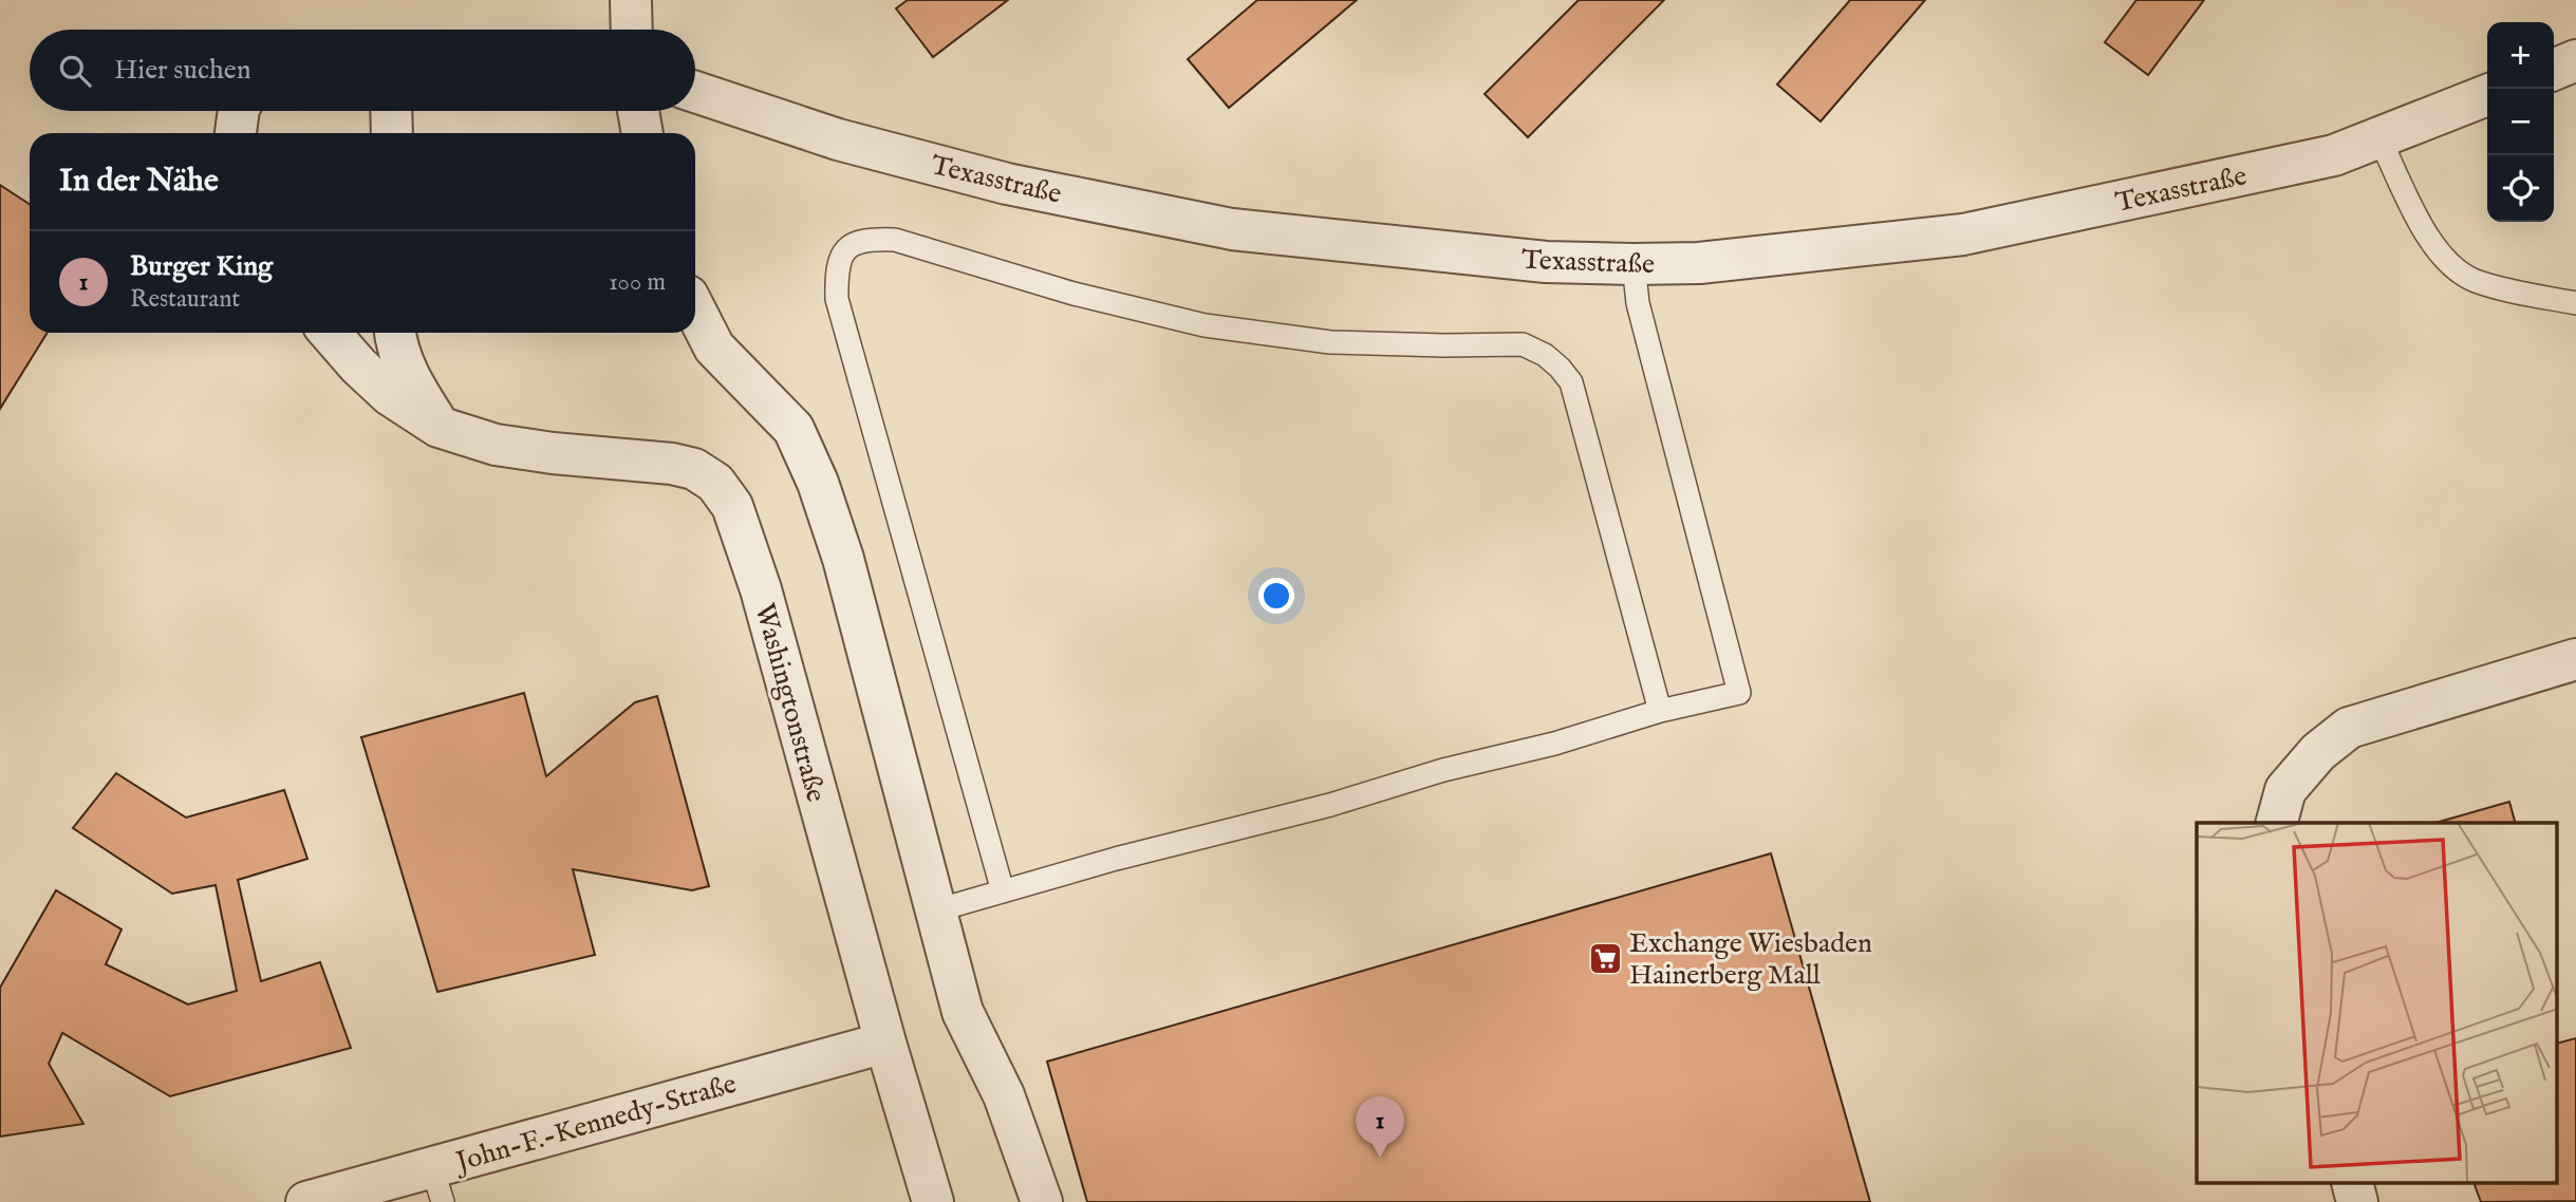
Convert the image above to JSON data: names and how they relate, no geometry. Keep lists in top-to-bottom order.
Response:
{
  "streets": {
    "street": ["Texasstraße", "Washingtonstraße", "John-F.-Kennedy-Straße"]
  },
  "crossings": [
    ["Washingtonstraße", "John-F.-Kennedy-Straße"]
  ],
  "places": {
    "supermarket": ["Exchange Wiesbaden Hainerberg Mall"]
  },
  "page": {
    "map_buttons": ["+", "−"],
    "search": "Hier suchen",
    "heading": "In der Nähe",
    "list": [
      {
        "mark": "1",
        "name": "Burger King",
        "note": "Restaurant",
        "value": "100 m"
      }
    ],
    "pins": "1"
  }
}
